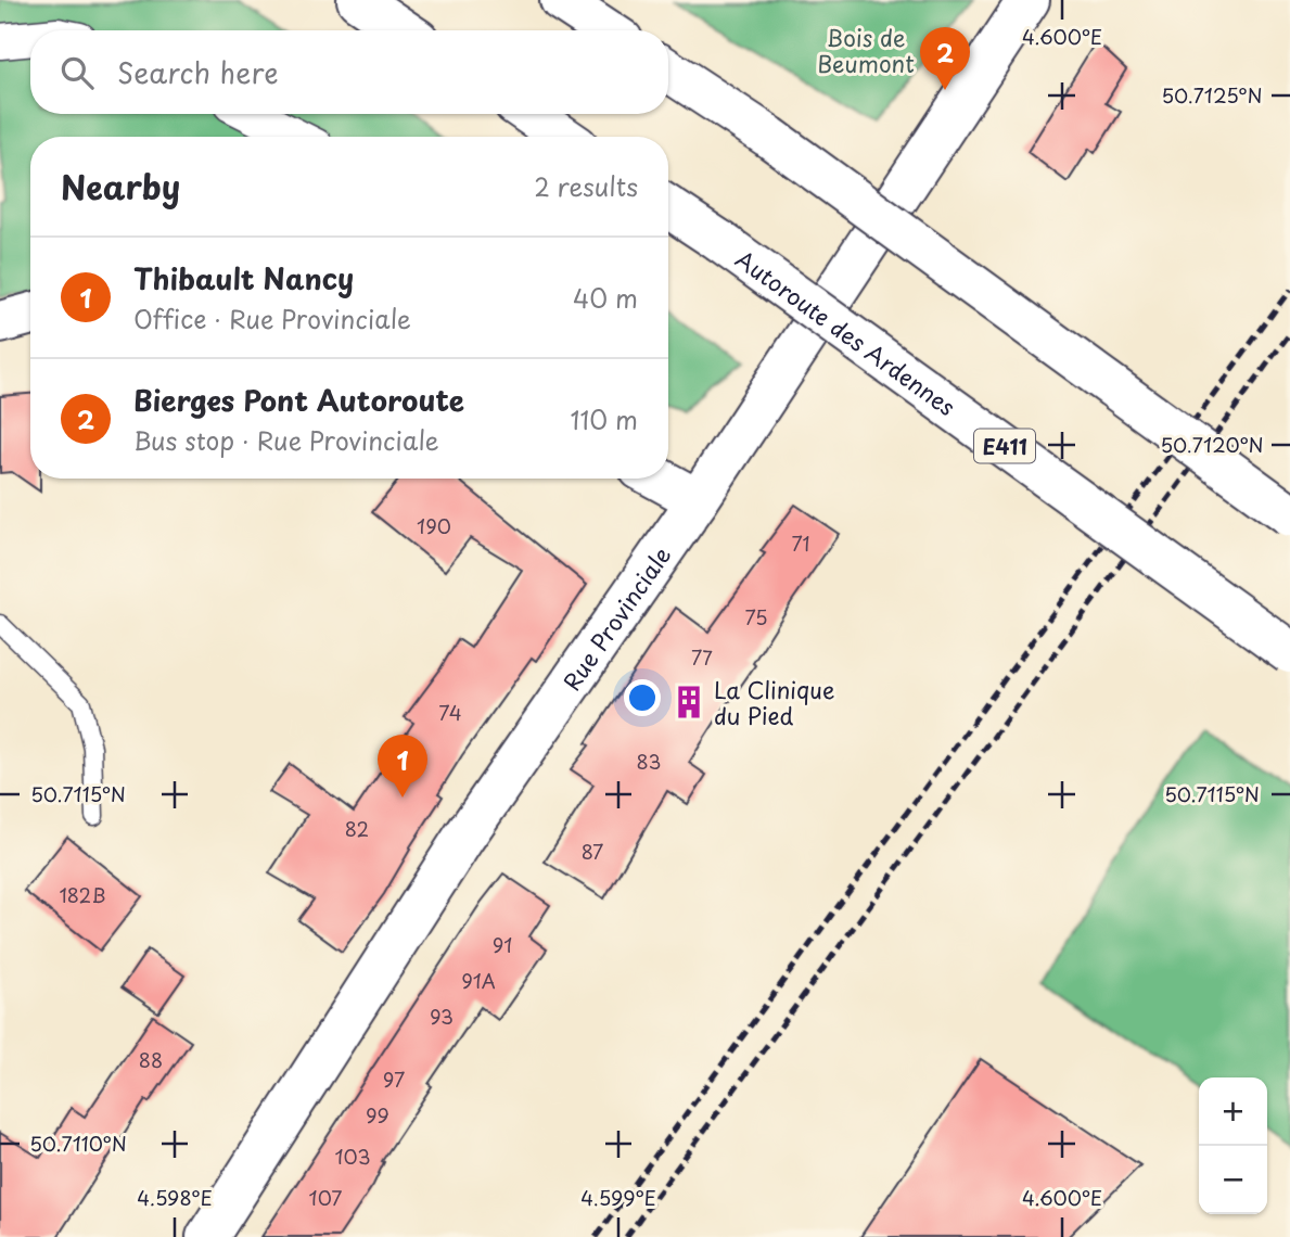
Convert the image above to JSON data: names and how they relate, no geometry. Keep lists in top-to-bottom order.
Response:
{
  "streets": {
    "main road": ["Autoroute des Ardennes", "E411", "Rue Provinciale"]
  },
  "parks": ["Bois de Beumont"],
  "places": {
    "building": ["La Clinique du Pied"]
  },
  "house_numbers": [
    "190",
    "71",
    "75",
    "77",
    "74",
    "83",
    "82",
    "87",
    "182B",
    "91",
    "91A",
    "93",
    "88",
    "97",
    "99",
    "103",
    "107"
  ],
  "page": {
    "pins": ["2", "1"],
    "search": "Search here",
    "heading": ["Nearby", "2 results"],
    "list": [
      {
        "mark": "1",
        "name": "Thibault Nancy",
        "note": "Office · Rue Provinciale",
        "value": "40 m"
      },
      {
        "mark": "2",
        "name": "Bierges Pont Autoroute",
        "note": "Bus stop · Rue Provinciale",
        "value": "110 m"
      }
    ],
    "map_buttons": ["+", "−"]
  },
  "coordinates": [
    "4.600°E",
    "50.7125°N",
    "50.7120°N",
    "50.7115°N",
    "50.7110°N",
    "4.598°E",
    "4.599°E"
  ]
}
